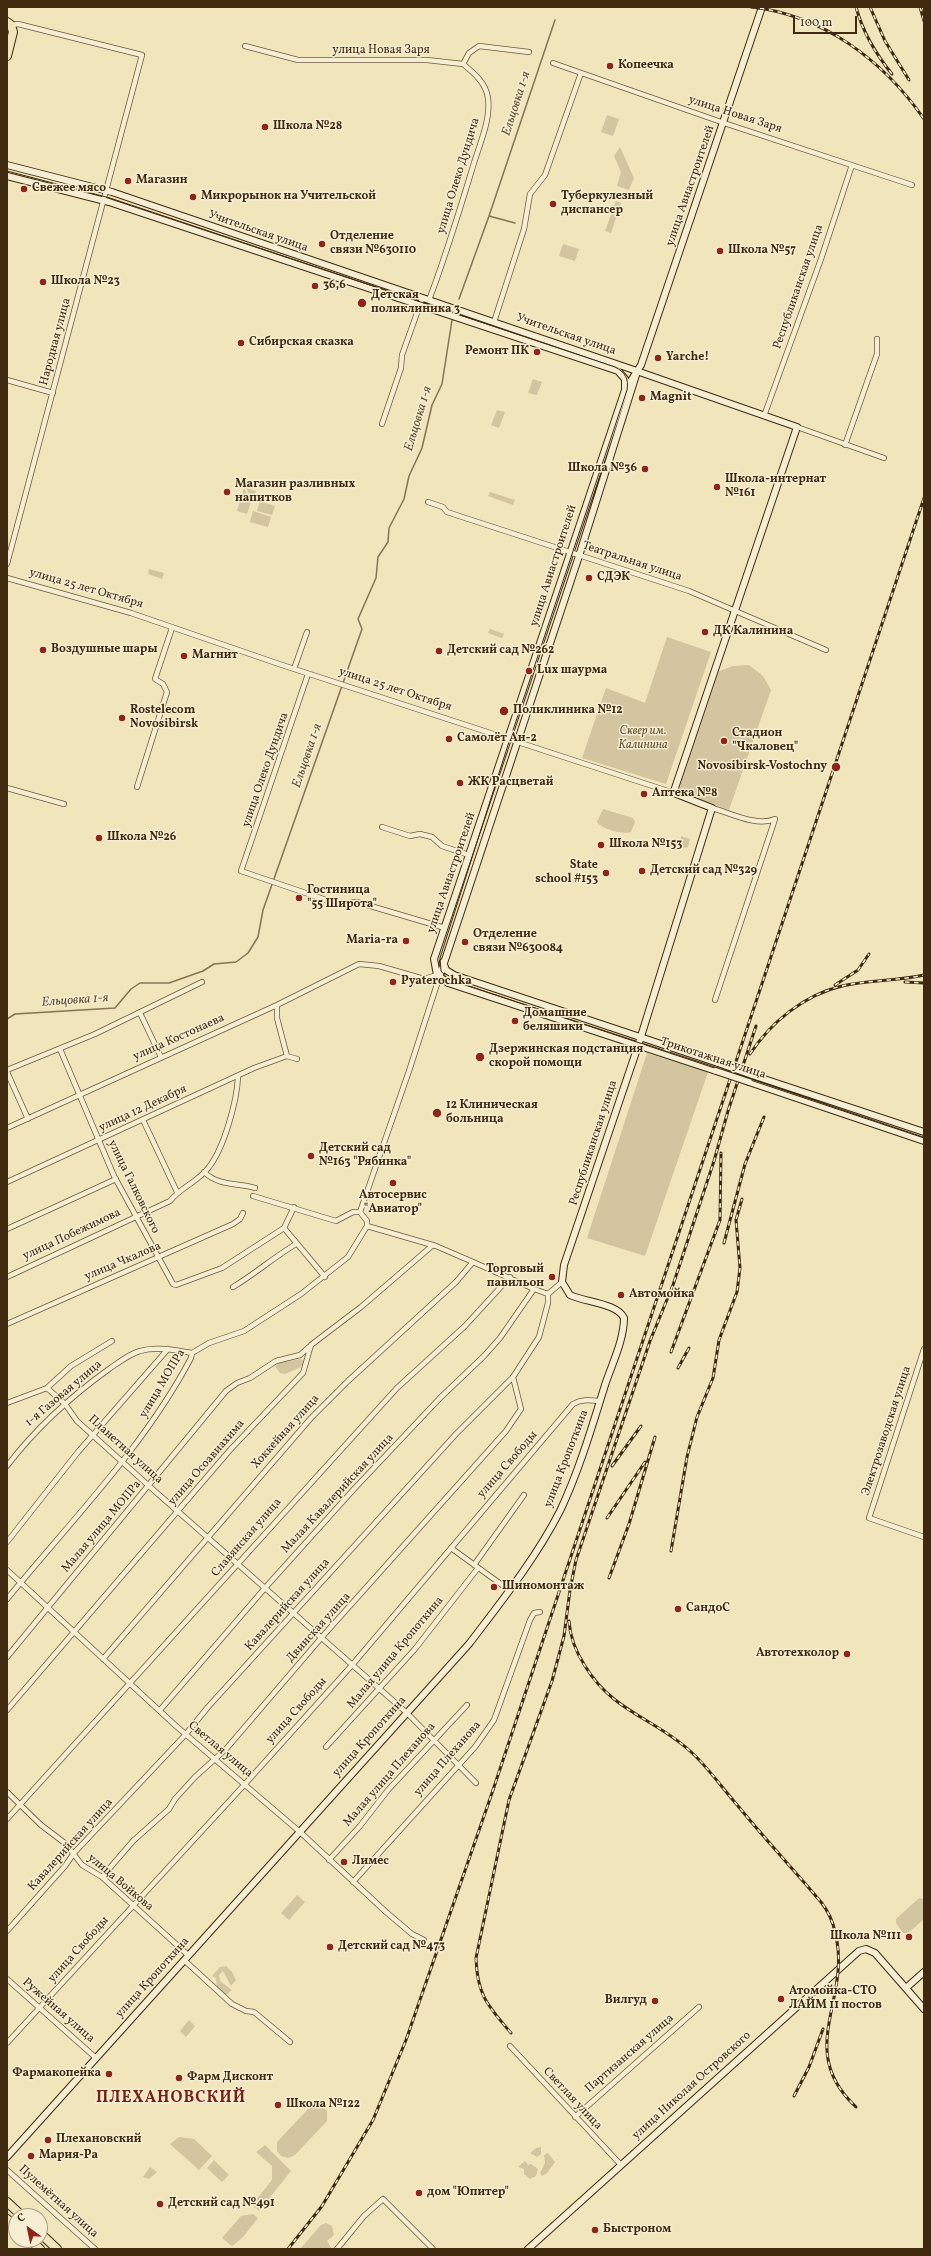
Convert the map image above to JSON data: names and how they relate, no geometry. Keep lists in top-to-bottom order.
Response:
{
  "streets": {
    "main road": [
      "улица Авиастроителей",
      "Учительская улица",
      "Республиканская улица",
      "улица 25 лет Октября",
      "Трикотажная улица",
      "улица Кропоткина",
      "улица Николая Островского"
    ],
    "street": [
      "улица Новая Заря",
      "улица Олеко Дундича",
      "Народная улица",
      "Театральная улица",
      "улица Костонаева",
      "улица 12 Декабря",
      "улица Галковского",
      "улица Побежимова",
      "улица Чкалова",
      "улица МОПРа",
      "1-я Газовая улица",
      "Электрозаводская улица",
      "Хоккейная улица",
      "Планетная улица",
      "улица Осоавиахима",
      "улица Свободы",
      "Малая Кавалерийская улица",
      "Малая улица МОПРа",
      "Славянская улица",
      "Кавалерийская улица",
      "Двинская улица",
      "Малая улица Кропоткина",
      "Светлая улица",
      "улица Плеханова",
      "Малая улица Плеханова",
      "улица Войкова",
      "Ружейная улица",
      "Партизанская улица",
      "Пулемётная улица"
    ]
  },
  "crossings": [
    ["улица Новая Заря", "улица Олеко Дундича"],
    ["улица Новая Заря", "улица Авиастроителей"],
    ["улица Новая Заря", "Республиканская улица"],
    ["улица Олеко Дундича", "улица Авиастроителей"],
    ["улица Олеко Дундича", "Учительская улица"],
    ["улица Олеко Дундича", "улица 25 лет Октября"],
    ["улица Авиастроителей", "Учительская улица"],
    ["улица Авиастроителей", "Театральная улица"],
    ["улица Авиастроителей", "улица 25 лет Октября"],
    ["улица Авиастроителей", "Трикотажная улица"],
    ["Учительская улица", "Республиканская улица"],
    ["Учительская улица", "Народная улица"],
    ["Республиканская улица", "улица 25 лет Октября"],
    ["Республиканская улица", "Трикотажная улица"],
    ["Республиканская улица", "улица Кропоткина"],
    ["улица Костонаева", "Трикотажная улица"],
    ["улица Костонаева", "улица Галковского"],
    ["улица 12 Декабря", "улица Галковского"],
    ["улица 12 Декабря", "улица Побежимова"],
    ["улица Галковского", "улица Побежимова"],
    ["улица Галковского", "улица Чкалова"],
    ["улица МОПРа", "1-я Газовая улица"],
    ["улица МОПРа", "Планетная улица"],
    ["улица МОПРа", "Светлая улица"],
    ["1-я Газовая улица", "Планетная улица"],
    ["Хоккейная улица", "Планетная улица"],
    ["Хоккейная улица", "Светлая улица"],
    ["Планетная улица", "улица Кропоткина"],
    ["Планетная улица", "улица Осоавиахима"],
    ["Планетная улица", "улица Свободы"],
    ["Планетная улица", "Малая Кавалерийская улица"],
    ["Планетная улица", "Малая улица МОПРа"],
    ["Планетная улица", "Славянская улица"],
    ["Планетная улица", "Кавалерийская улица"],
    ["Планетная улица", "Двинская улица"],
    ["Планетная улица", "Малая улица Кропоткина"],
    ["Планетная улица", "улица Плеханова"],
    ["Планетная улица", "Малая улица Плеханова"],
    ["улица Кропоткина", "улица Свободы"],
    ["улица Кропоткина", "Светлая улица"],
    ["улица Кропоткина", "улица Войкова"],
    ["улица Кропоткина", "Ружейная улица"],
    ["улица Осоавиахима", "Малая улица МОПРа"],
    ["улица Осоавиахима", "Светлая улица"],
    ["улица Свободы", "Светлая улица"],
    ["улица Свободы", "улица Войкова"],
    ["улица Свободы", "Ружейная улица"],
    ["Малая Кавалерийская улица", "Светлая улица"],
    ["Малая улица МОПРа", "Светлая улица"],
    ["Славянская улица", "Светлая улица"],
    ["Славянская улица", "улица Войкова"],
    ["Кавалерийская улица", "Двинская улица"],
    ["Кавалерийская улица", "Светлая улица"],
    ["Кавалерийская улица", "улица Войкова"],
    ["Двинская улица", "Светлая улица"],
    ["Двинская улица", "улица Войкова"],
    ["Светлая улица", "улица Плеханова"],
    ["Светлая улица", "Малая улица Плеханова"],
    ["Светлая улица", "Партизанская улица"],
    ["Светлая улица", "улица Николая Островского"]
  ],
  "districts": ["ПЛЕХАНОВСКИЙ"],
  "water": ["Ельцовка 1-я"],
  "parks": ["Сквер им. Калинина"],
  "places": [
    "Копеечка",
    "Школа №28",
    "Магазин",
    "Свежее мясо",
    "Микрорынок на Учительской",
    "Туберкулезный диспансер",
    "Отделение связи №630110",
    "Школа №57",
    "Школа №23",
    "36,6",
    "Детская поликлиника 3",
    "Сибирская сказка",
    "Ремонт ПК",
    "Yarche!",
    "Magnit",
    "Школа №36",
    "Школа-интернат №161",
    "Магазин разливных напитков",
    "СДЭК",
    "ДК Калинина",
    "Воздушные шары",
    "Детский сад №262",
    "Магнит",
    "Lux шаурма",
    "Поликлиника №12",
    "Rostelecom Novosibirsk",
    "Самолёт Ан-2",
    "Стадион \"Чкаловец\"",
    "Novosibirsk-Vostochny",
    "ЖК Расцветай",
    "Аптека №8",
    "Школа №26",
    "Школа №153",
    "Детский сад №329",
    "State school #153",
    "Гостиница \"55 Широта\"",
    "Maria-ra",
    "Отделение связи №630084",
    "Pyaterochka",
    "Домашние беляшики",
    "Дзержинская подстанция скорой помощи",
    "12 Клиническая больница",
    "Детский сад №163 \"Рябинка\"",
    "Автосервис \"Авиатор\"",
    "Торговый павильон",
    "Автомойка",
    "Шиномонтаж",
    "СандоС",
    "Автотехколор",
    "Лимес",
    "Школа №111",
    "Детский сад №473",
    "Атомойка-СТО ЛАЙМ 11 постов",
    "Вилгуд",
    "Фармакопейка",
    "Фарм Дисконт",
    "Школа №122",
    "Плехановский",
    "Мария-Ра",
    "дом \"Юпитер\"",
    "Детский сад №491",
    "Быстроном"
  ],
  "scale_bar": "100 m",
  "north": "top left"
}
